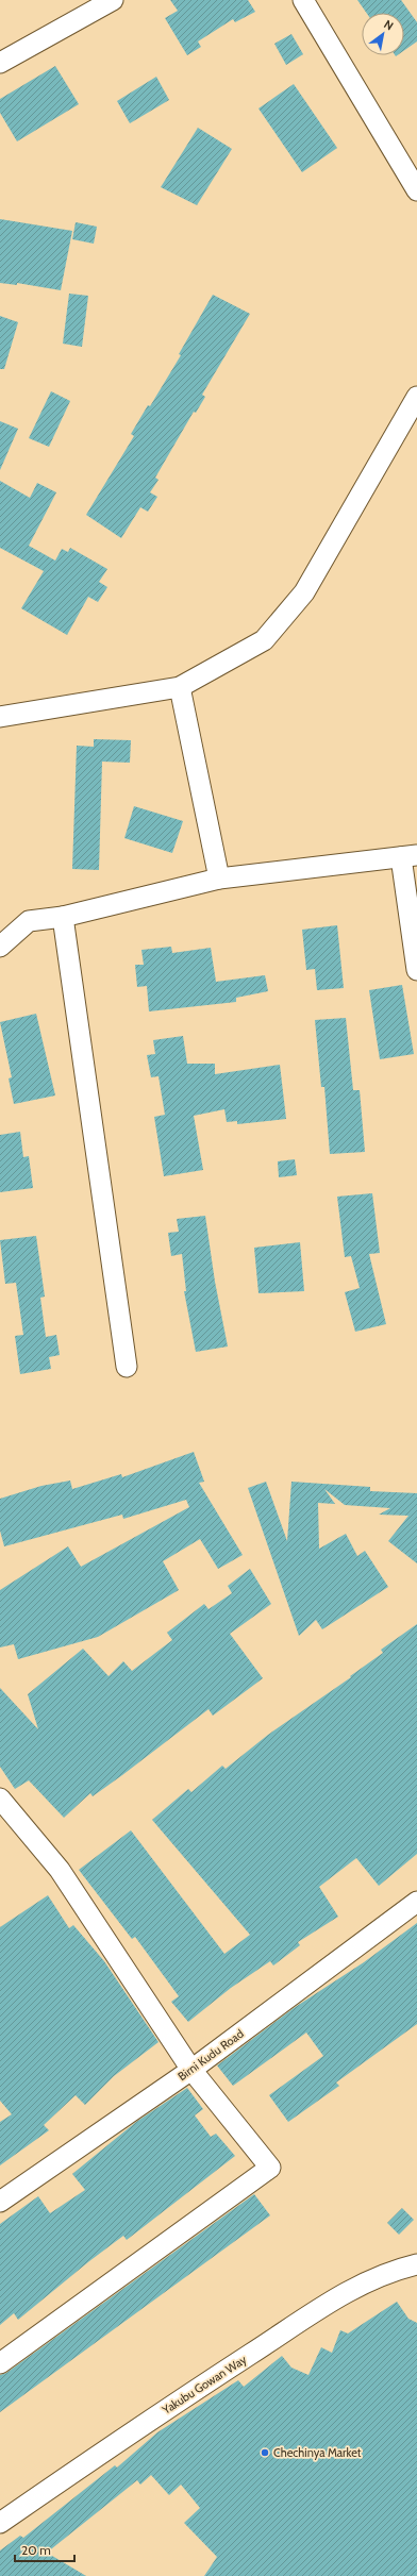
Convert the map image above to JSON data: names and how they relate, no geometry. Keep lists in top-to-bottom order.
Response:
{
  "streets": {
    "street": ["Birni Kudu Road", "Yakubu Gowan Way"]
  },
  "places": ["Chechinya Market"],
  "scale_bar": "20 m",
  "north": "top right"
}
